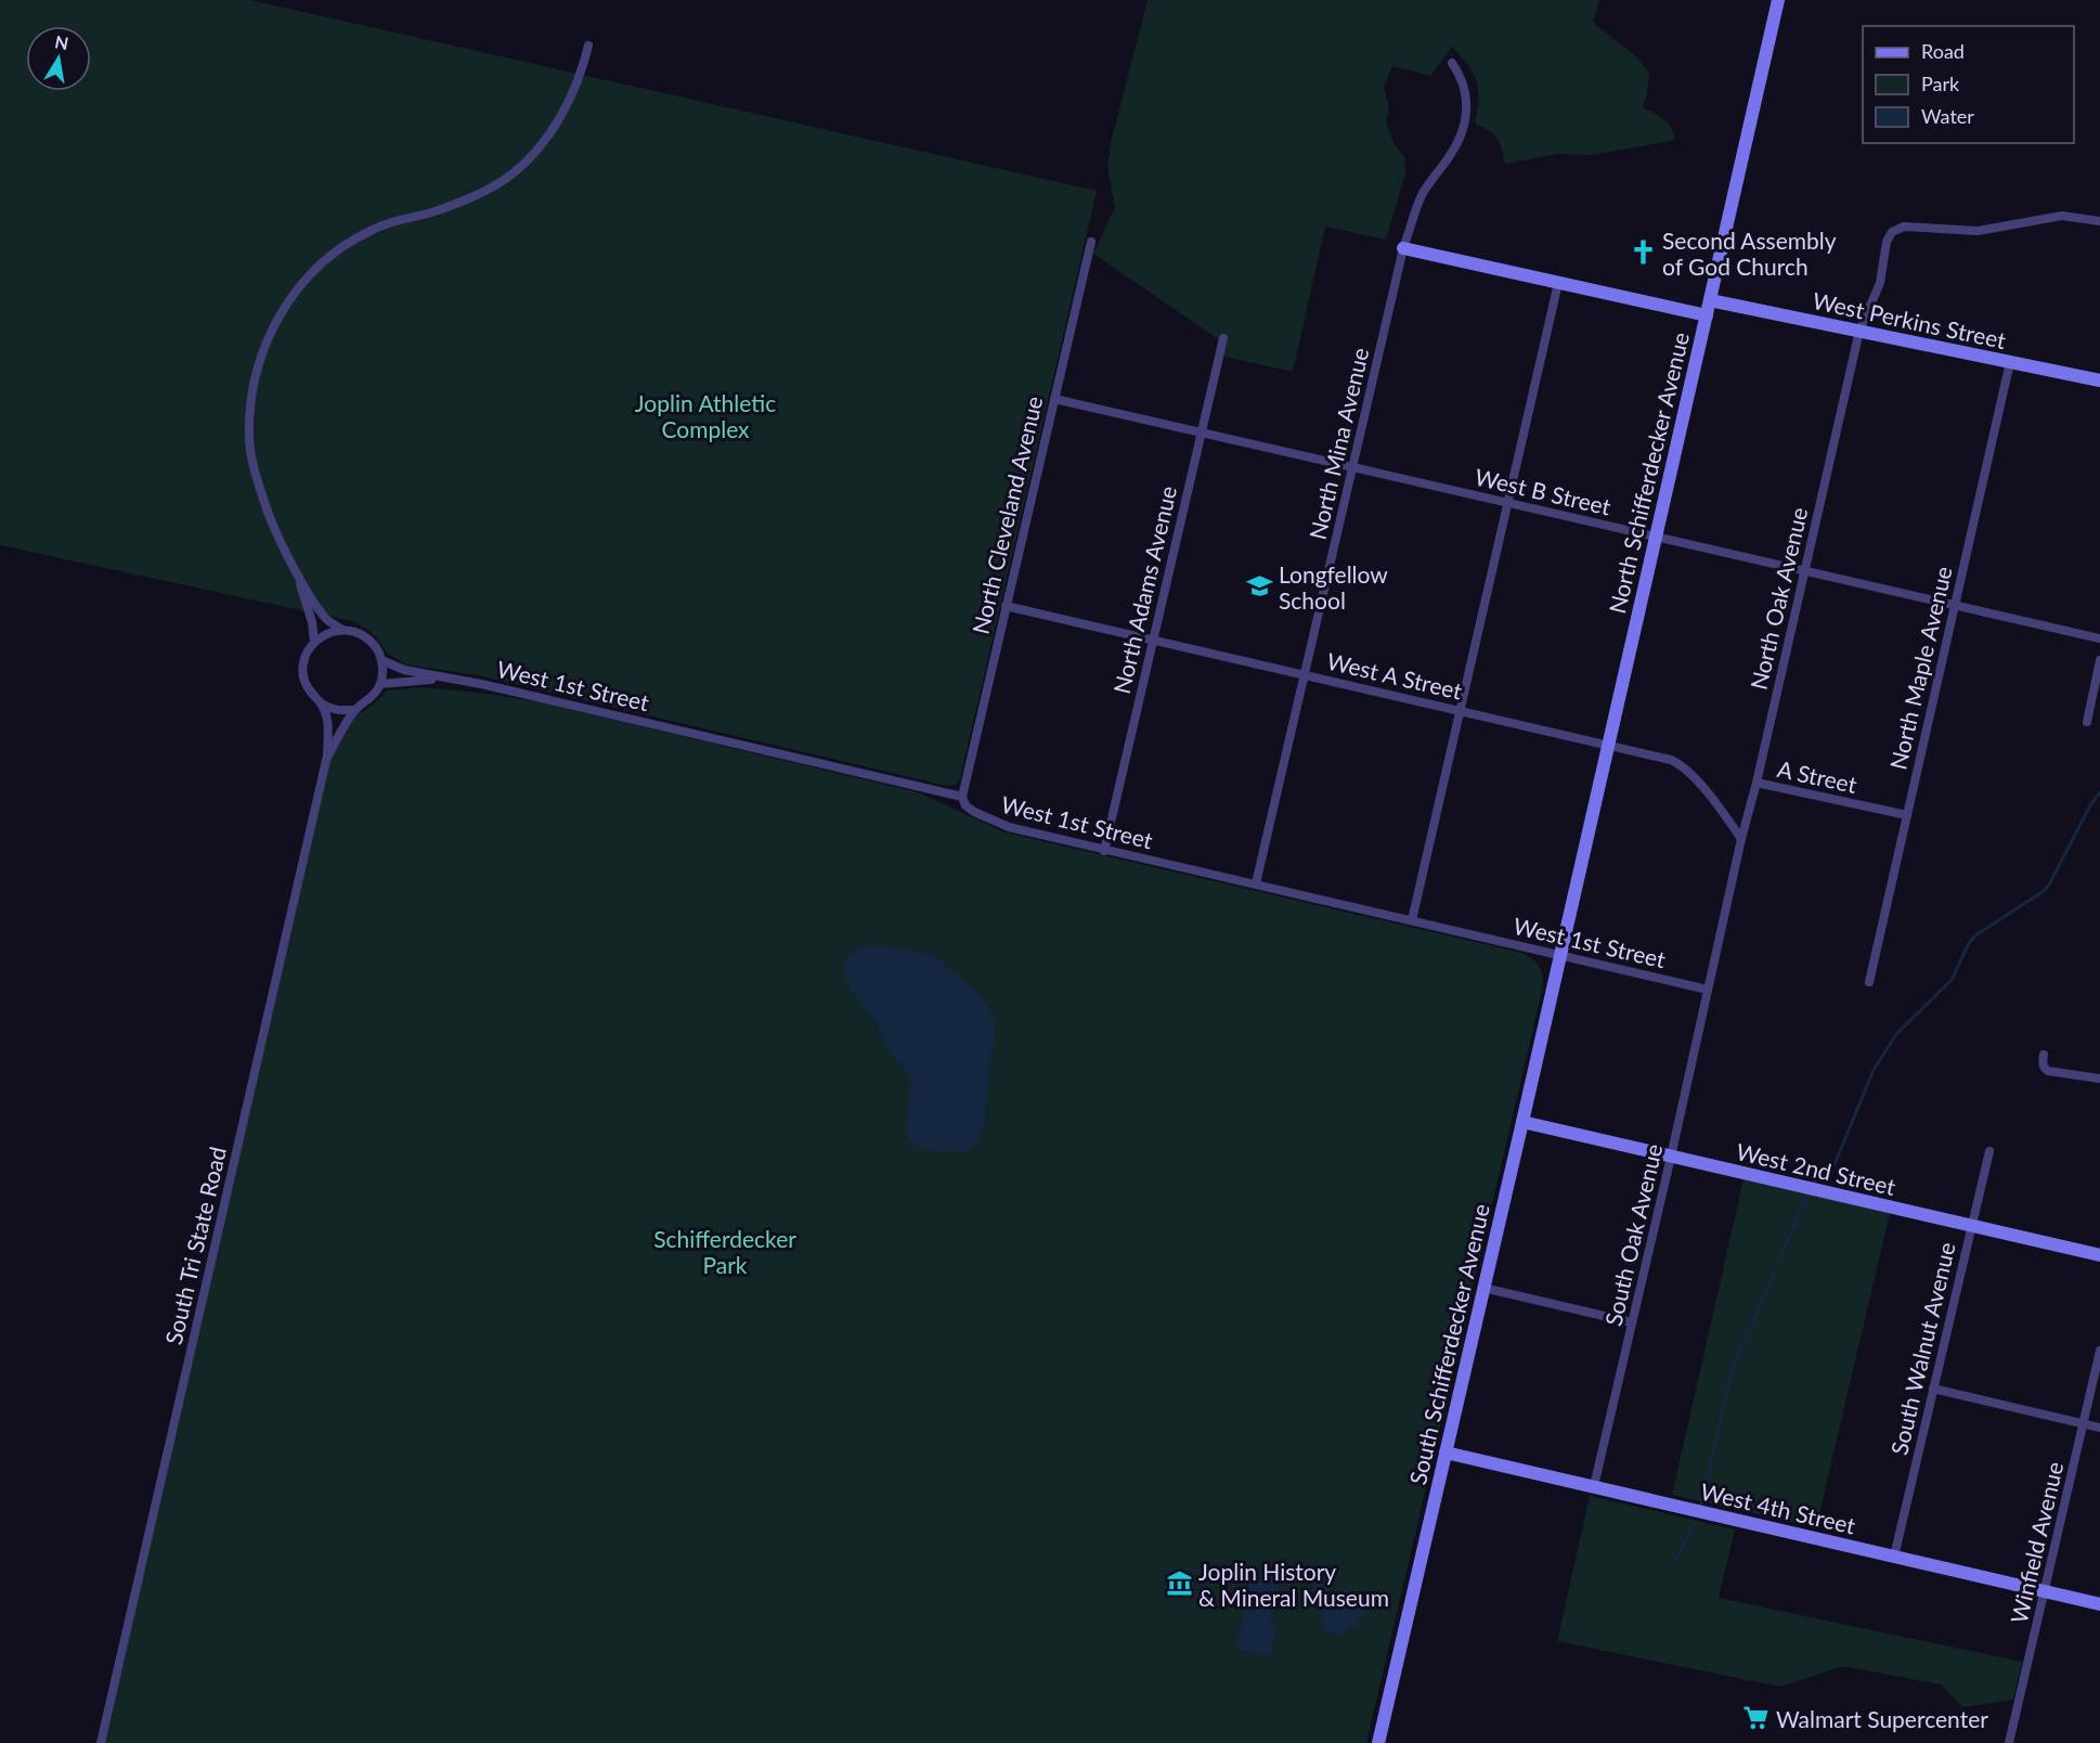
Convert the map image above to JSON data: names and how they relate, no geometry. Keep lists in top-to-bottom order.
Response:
{
  "streets": {
    "street": [
      "West Perkins Street",
      "North Mina Avenue",
      "North Schifferdecker Avenue",
      "West B Street",
      "North Cleveland Avenue",
      "North Adams Avenue",
      "North Oak Avenue",
      "North Maple Avenue",
      "West A Street",
      "West 1st Street",
      "A Street",
      "West 2nd Street",
      "South Oak Avenue",
      "South Tri State Road",
      "South Schifferdecker Avenue",
      "South Walnut Avenue",
      "West 4th Street",
      "Winfield Avenue"
    ]
  },
  "crossings": [
    ["West Perkins Street", "North Schifferdecker Avenue"],
    ["West Perkins Street", "North Oak Avenue"],
    ["West Perkins Street", "North Maple Avenue"],
    ["North Mina Avenue", "West B Street"],
    ["North Mina Avenue", "West A Street"],
    ["North Mina Avenue", "West 1st Street"],
    ["North Schifferdecker Avenue", "West B Street"],
    ["North Schifferdecker Avenue", "West A Street"],
    ["North Schifferdecker Avenue", "West 1st Street"],
    ["North Schifferdecker Avenue", "South Schifferdecker Avenue"],
    ["West B Street", "North Cleveland Avenue"],
    ["West B Street", "North Adams Avenue"],
    ["West B Street", "North Oak Avenue"],
    ["West B Street", "North Maple Avenue"],
    ["North Cleveland Avenue", "West A Street"],
    ["North Cleveland Avenue", "West 1st Street"],
    ["North Adams Avenue", "West A Street"],
    ["North Adams Avenue", "West 1st Street"],
    ["North Oak Avenue", "West A Street"],
    ["North Oak Avenue", "West 1st Street"],
    ["North Oak Avenue", "A Street"],
    ["North Oak Avenue", "South Oak Avenue"],
    ["North Maple Avenue", "A Street"],
    ["West 1st Street", "South Oak Avenue"],
    ["West 1st Street", "South Tri State Road"],
    ["West 1st Street", "South Schifferdecker Avenue"],
    ["West 2nd Street", "South Oak Avenue"],
    ["West 2nd Street", "South Schifferdecker Avenue"],
    ["West 2nd Street", "South Walnut Avenue"],
    ["South Oak Avenue", "West 4th Street"],
    ["South Schifferdecker Avenue", "West 4th Street"],
    ["South Walnut Avenue", "West 4th Street"],
    ["West 4th Street", "Winfield Avenue"]
  ],
  "parks": ["Joplin Athletic Complex", "Schifferdecker Park"],
  "places": {
    "church": ["Second Assembly of God Church"],
    "school or university": ["Longfellow School"],
    "museum": ["Joplin History & Mineral Museum"],
    "supermarket": ["Walmart Supercenter"]
  },
  "legend": ["Road", "Park", "Water"],
  "north": "top"
}
